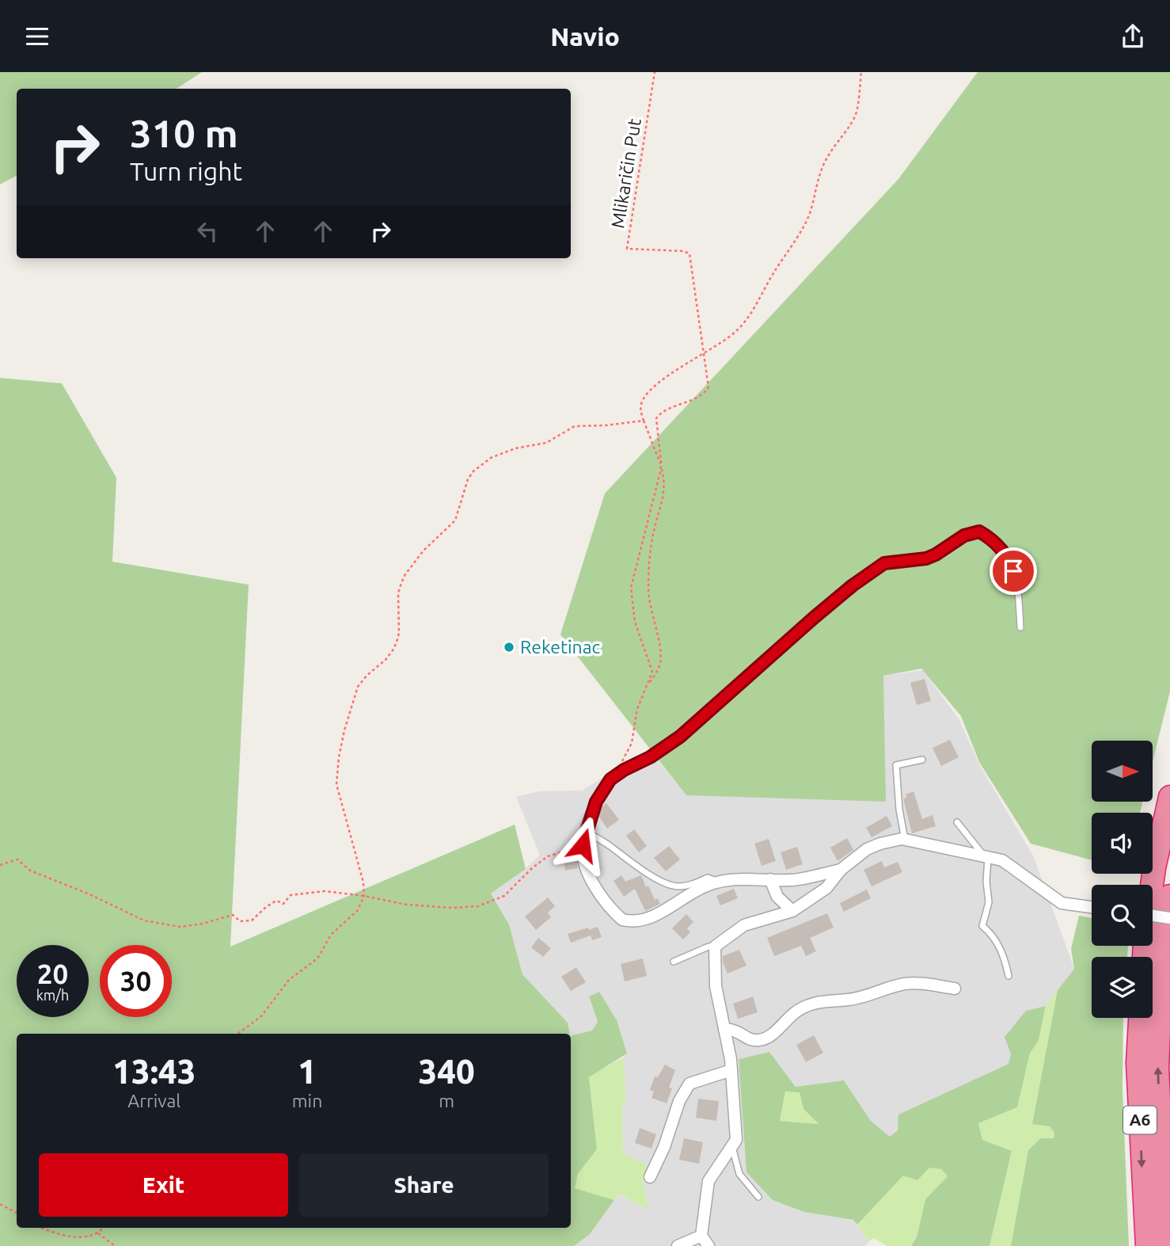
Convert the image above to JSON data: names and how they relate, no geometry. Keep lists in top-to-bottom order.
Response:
{
  "streets": {
    "highway": ["A6"],
    "path": ["Mlikaričin Put"]
  },
  "places": ["Reketinac"],
  "north": "right",
  "page": {
    "header": "Navio",
    "turn": ["310 m", "Turn right"],
    "speed": "20 km/h",
    "limit": "30",
    "eta": [
      "13:43",
      "Arrival",
      "1",
      "min",
      "340",
      "m"
    ],
    "buttons": ["Exit", "Share"]
  }
}
